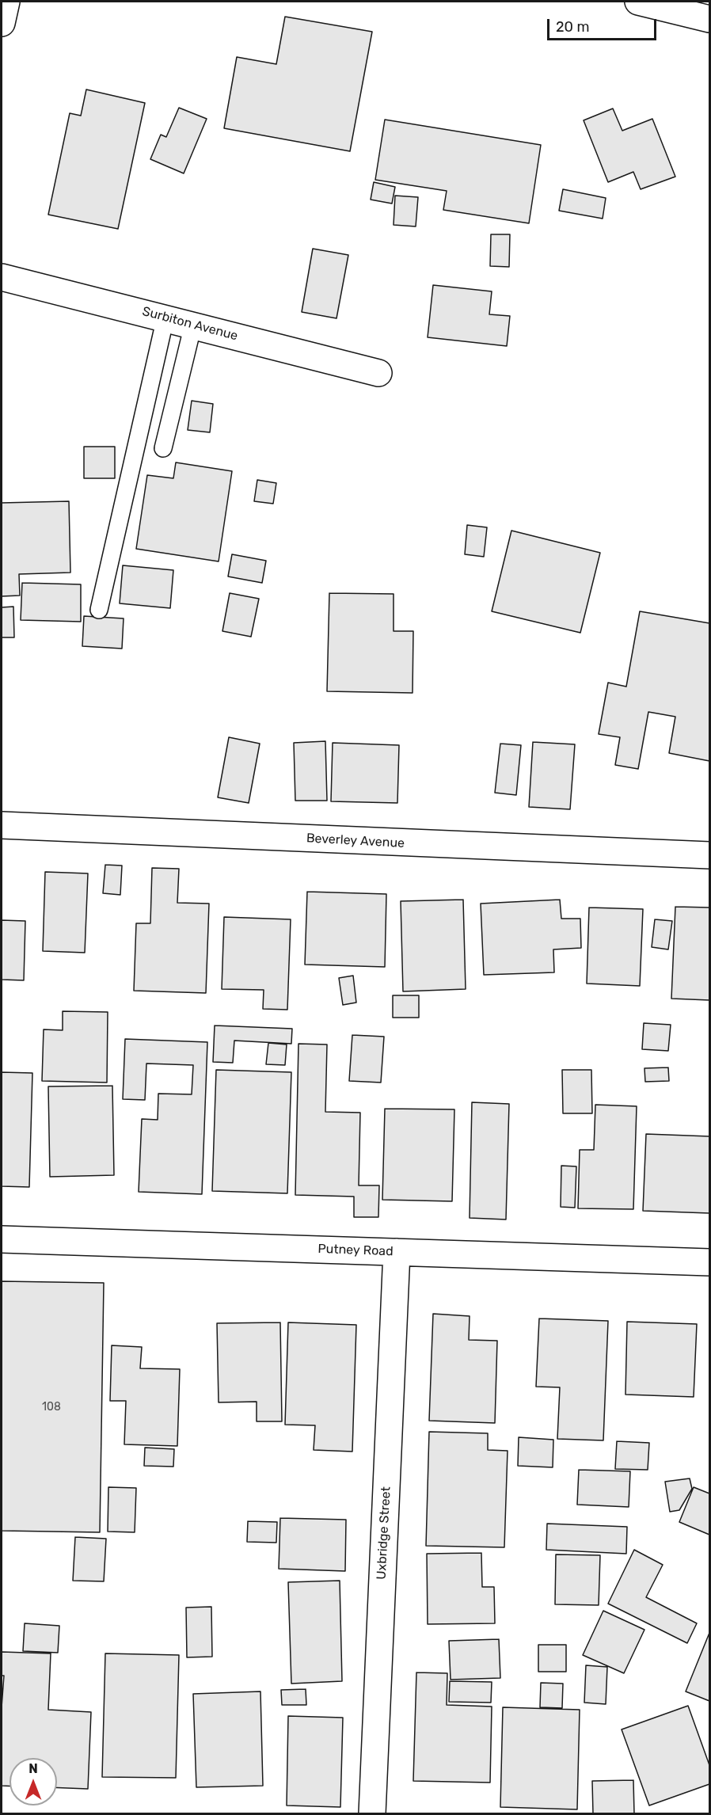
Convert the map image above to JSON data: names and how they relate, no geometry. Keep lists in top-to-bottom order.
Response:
{
  "streets": {
    "street": [
      "Surbiton Avenue",
      "Beverley Avenue",
      "Putney Road",
      "Uxbridge Street"
    ]
  },
  "crossings": [
    ["Putney Road", "Uxbridge Street"]
  ],
  "house_numbers": ["108"],
  "scale_bar": "20 m",
  "north": "top"
}
